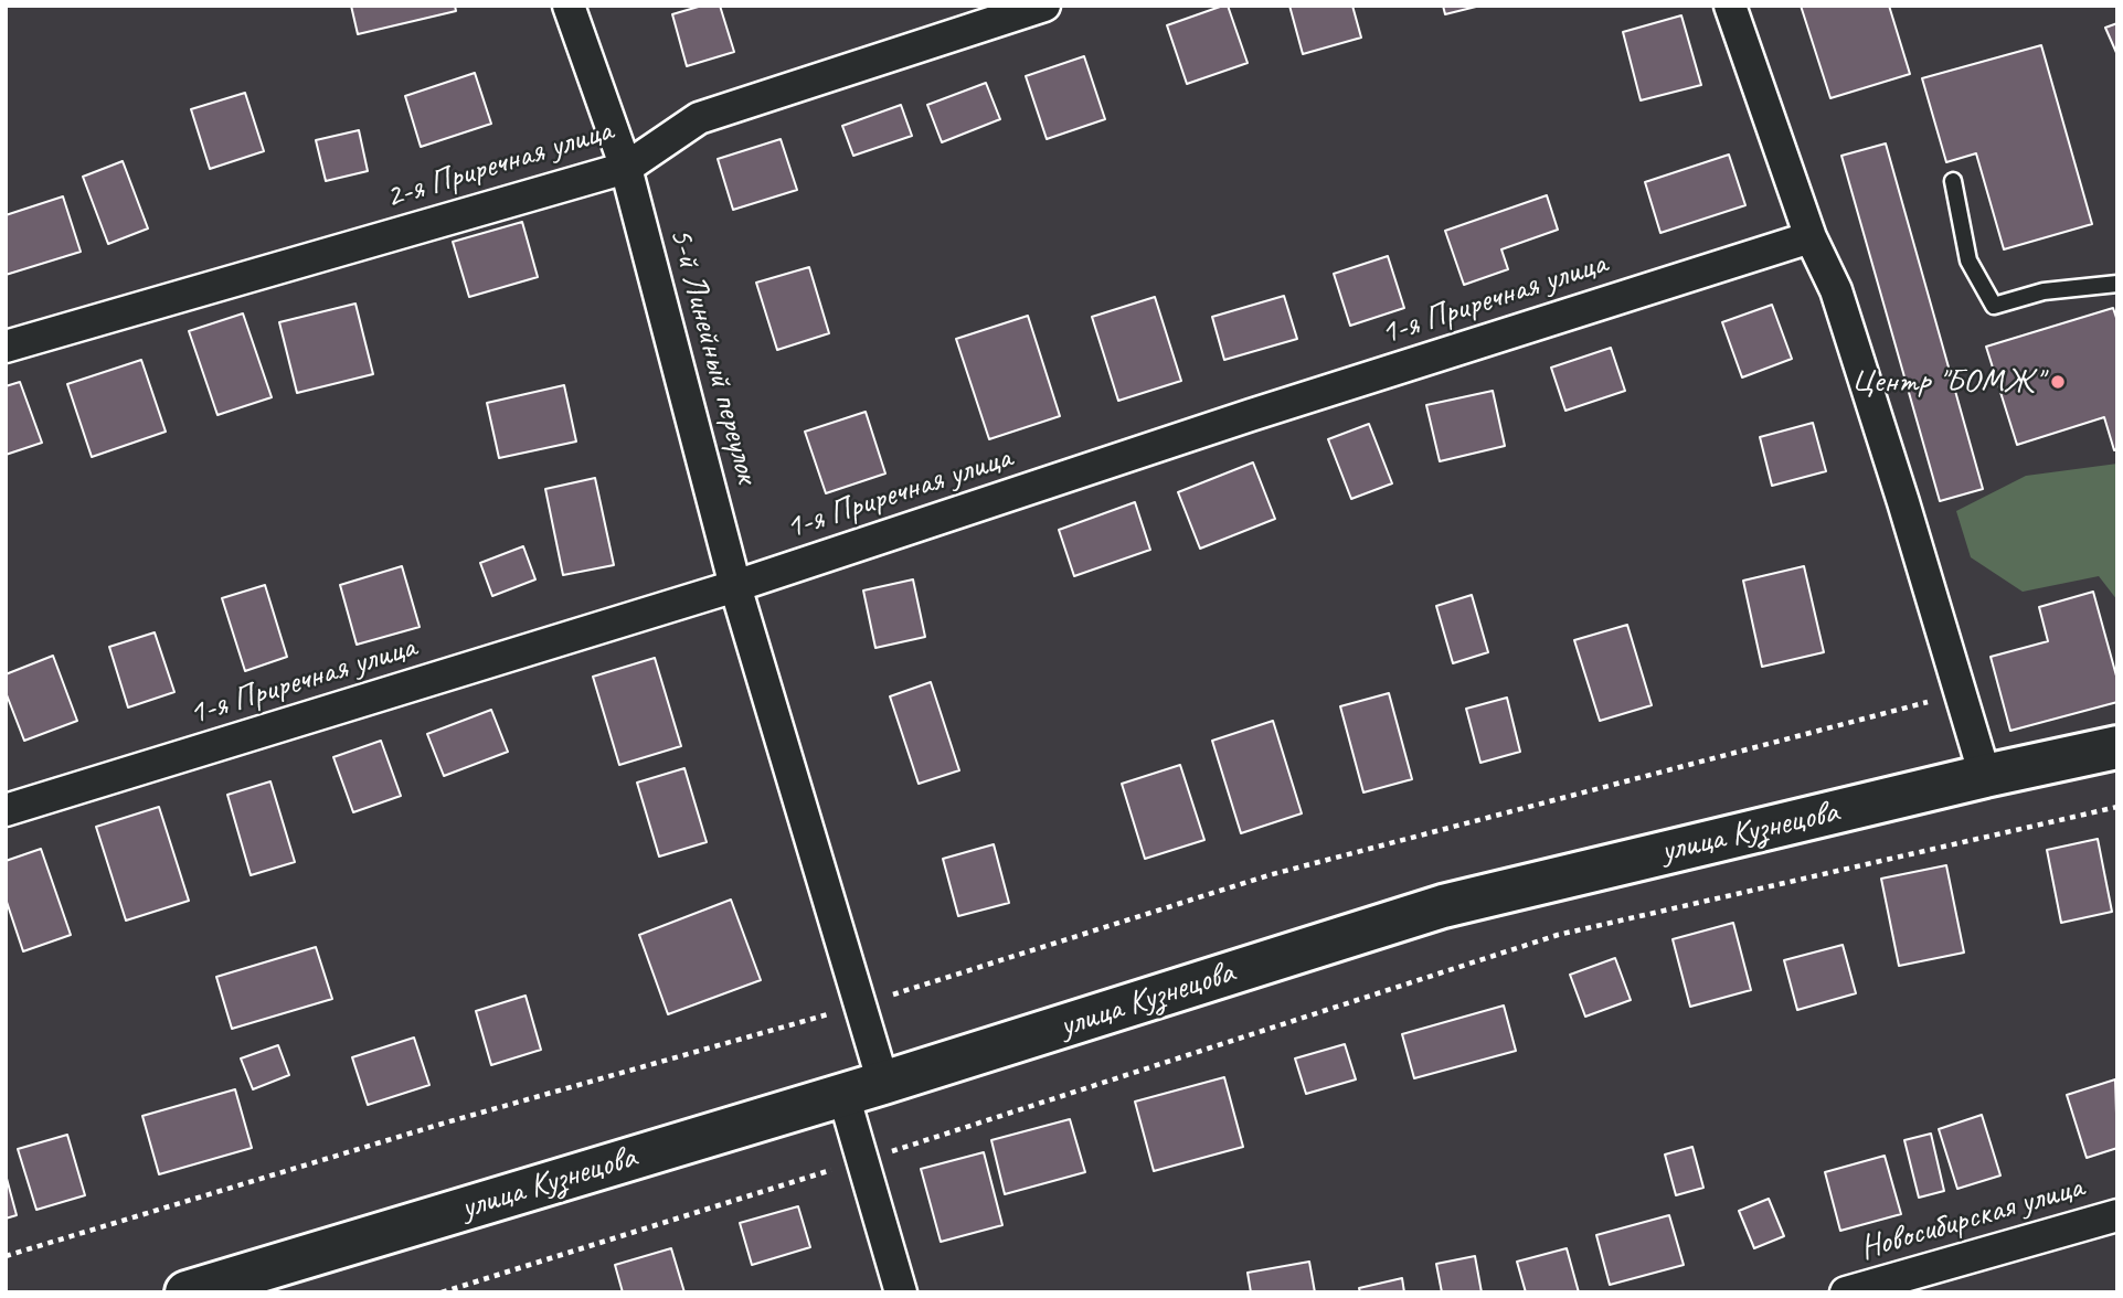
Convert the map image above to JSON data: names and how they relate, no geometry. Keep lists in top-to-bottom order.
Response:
{
  "streets": {
    "main road": ["улица Кузнецова"],
    "street": [
      "2-я Приречная улица",
      "1-я Приречная улица",
      "5-й Линейный переулок",
      "Новосибирская улица"
    ]
  },
  "crossings": [
    ["2-я Приречная улица", "5-й Линейный переулок"],
    ["1-я Приречная улица", "5-й Линейный переулок"],
    ["5-й Линейный переулок", "улица Кузнецова"]
  ],
  "places": ["Центр \"БОМЖ\""]
}
